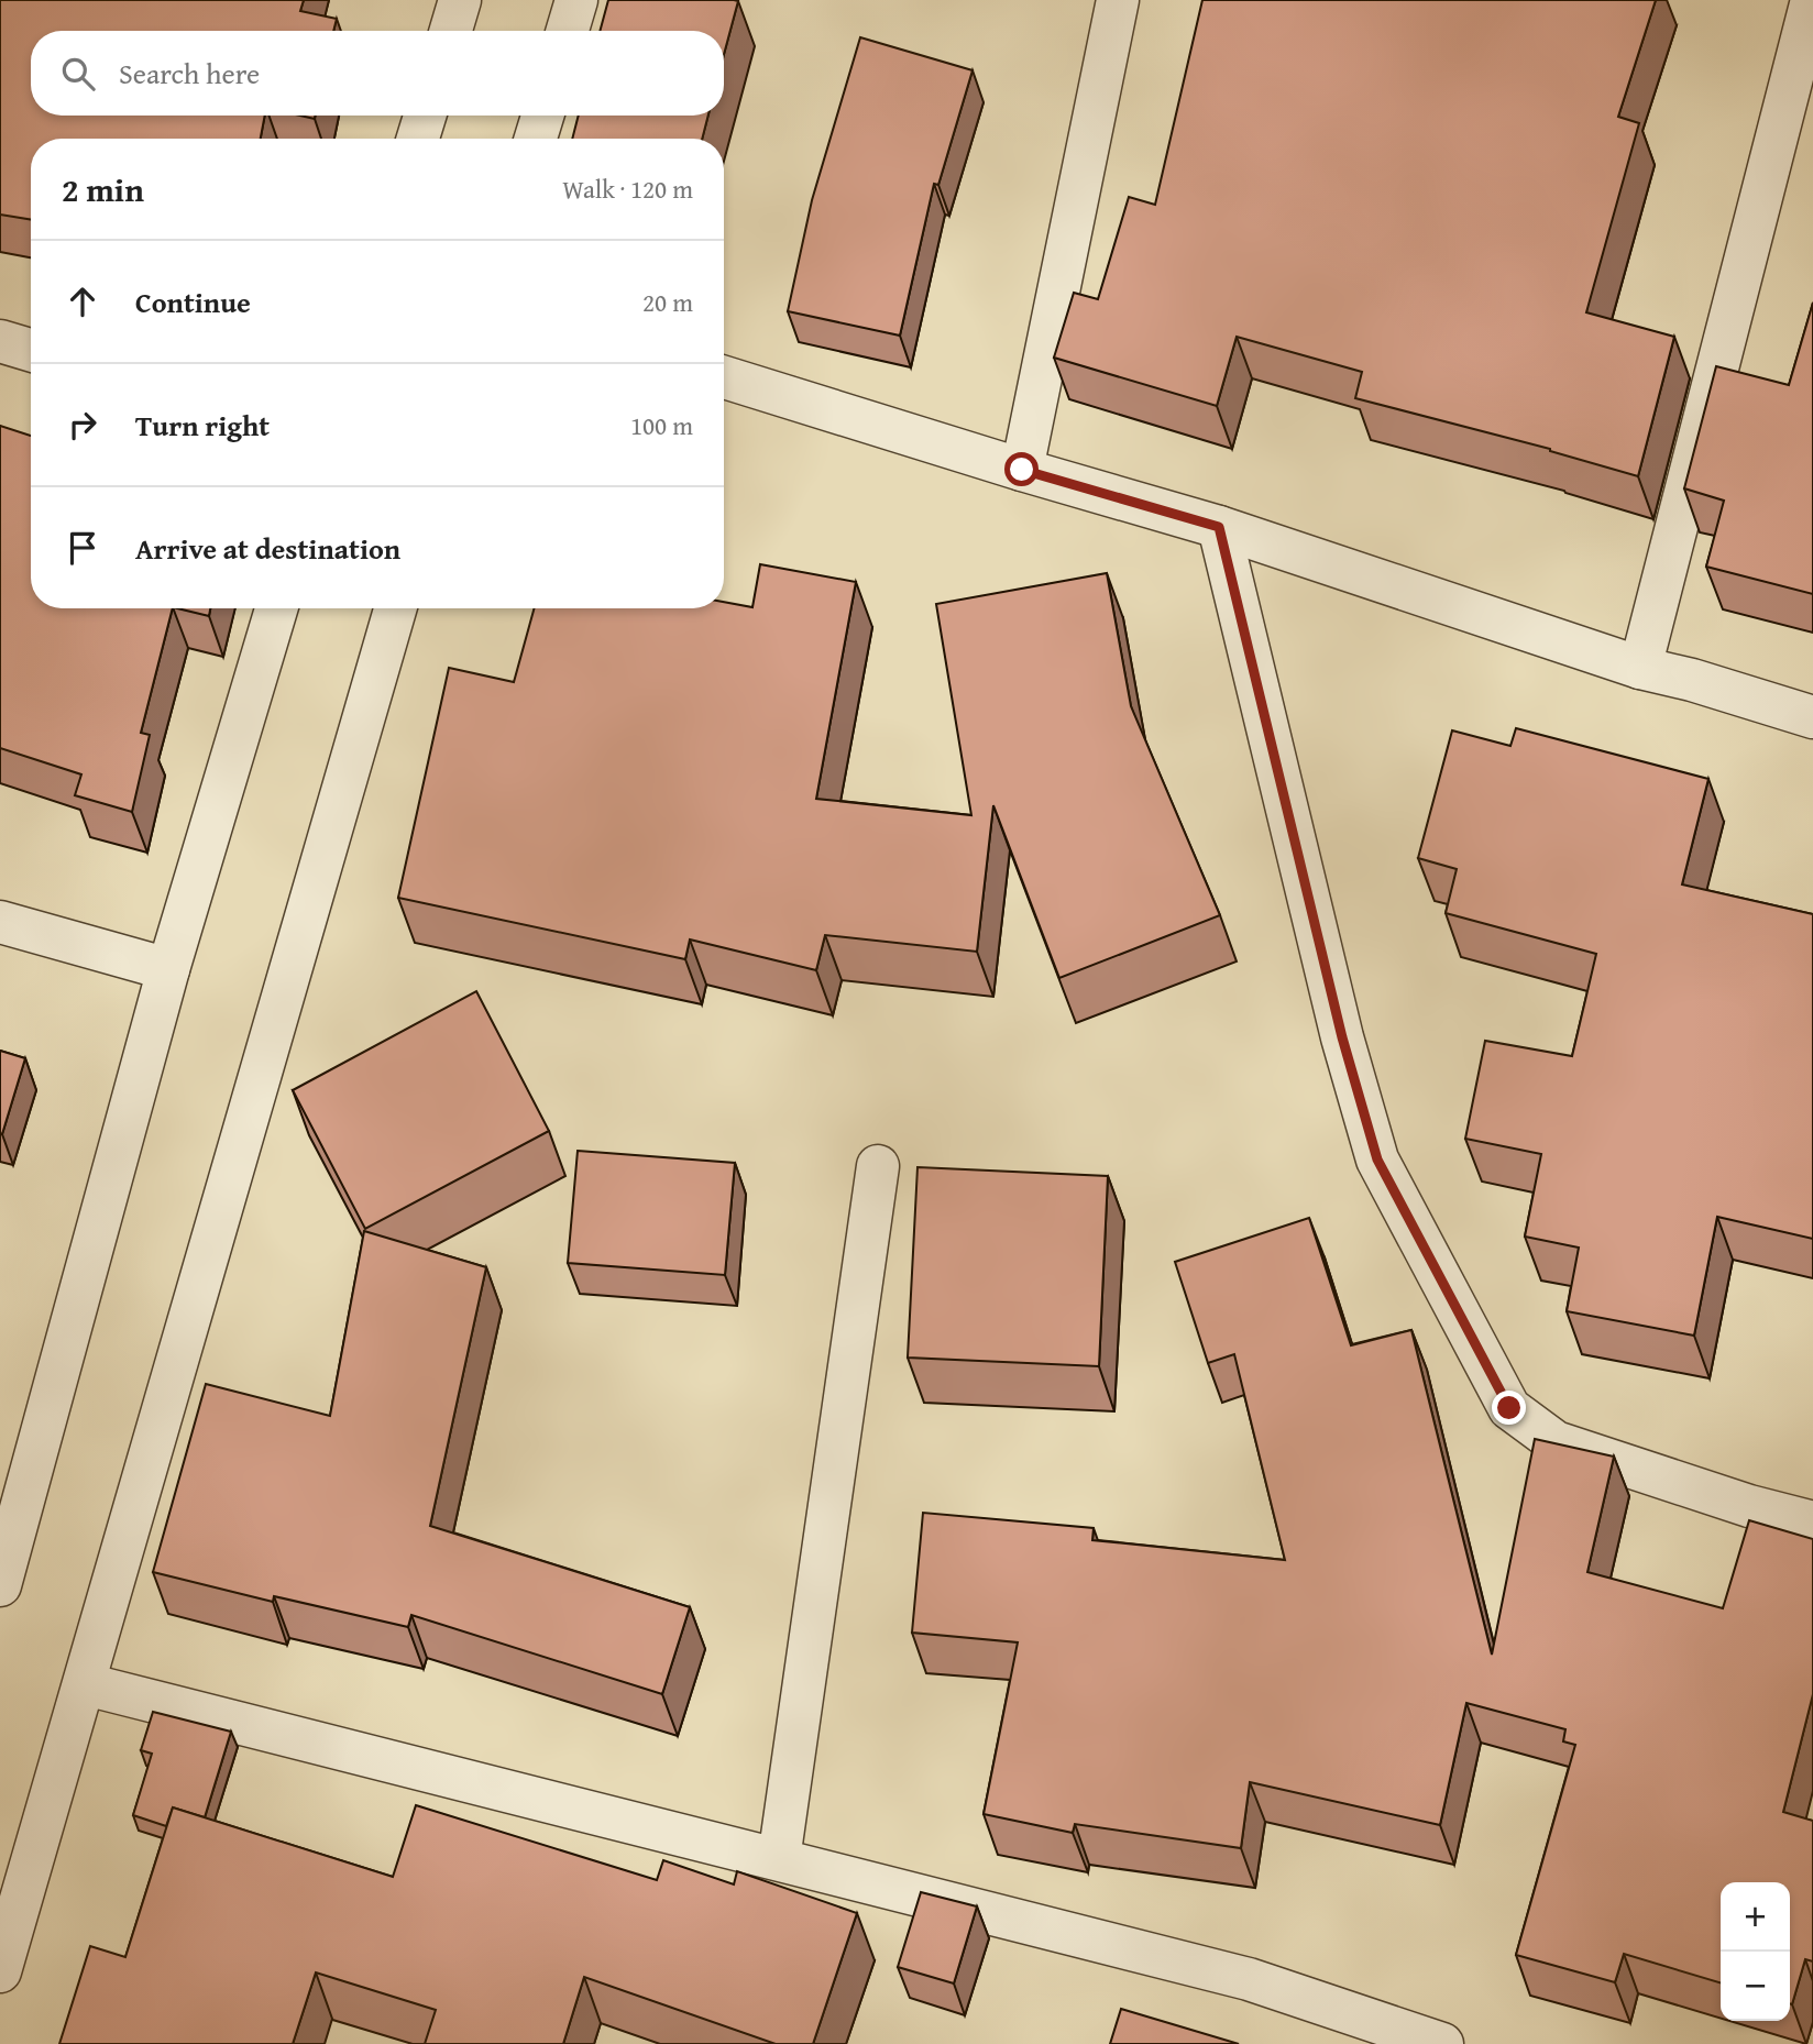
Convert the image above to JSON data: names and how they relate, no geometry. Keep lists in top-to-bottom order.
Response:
{
  "page": {
    "search": "Search here",
    "heading": ["2 min", "Walk · 120 m"],
    "list": [
      ["Continue", "20 m"],
      ["Turn right", "100 m"],
      "Arrive at destination"
    ],
    "map_buttons": ["+", "−"]
  }
}
